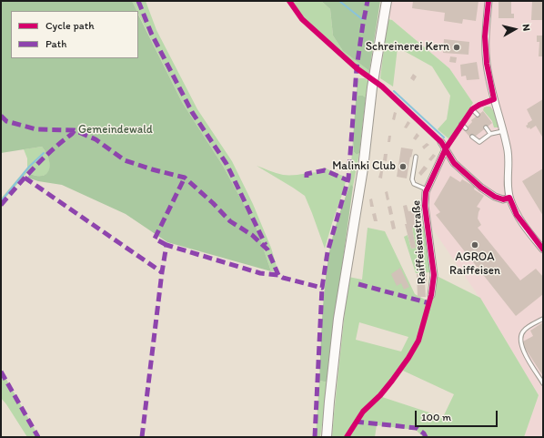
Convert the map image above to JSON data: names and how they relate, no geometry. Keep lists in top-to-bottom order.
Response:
{
  "streets": {
    "street": ["Raiffeisenstraße"]
  },
  "parks": ["Gemeindewald"],
  "places": ["Schreinerei Kern", "Malinki Club", "AGROA Raiffeisen"],
  "legend": ["Cycle path", "Path"],
  "scale_bar": "100 m",
  "north": "right"
}
